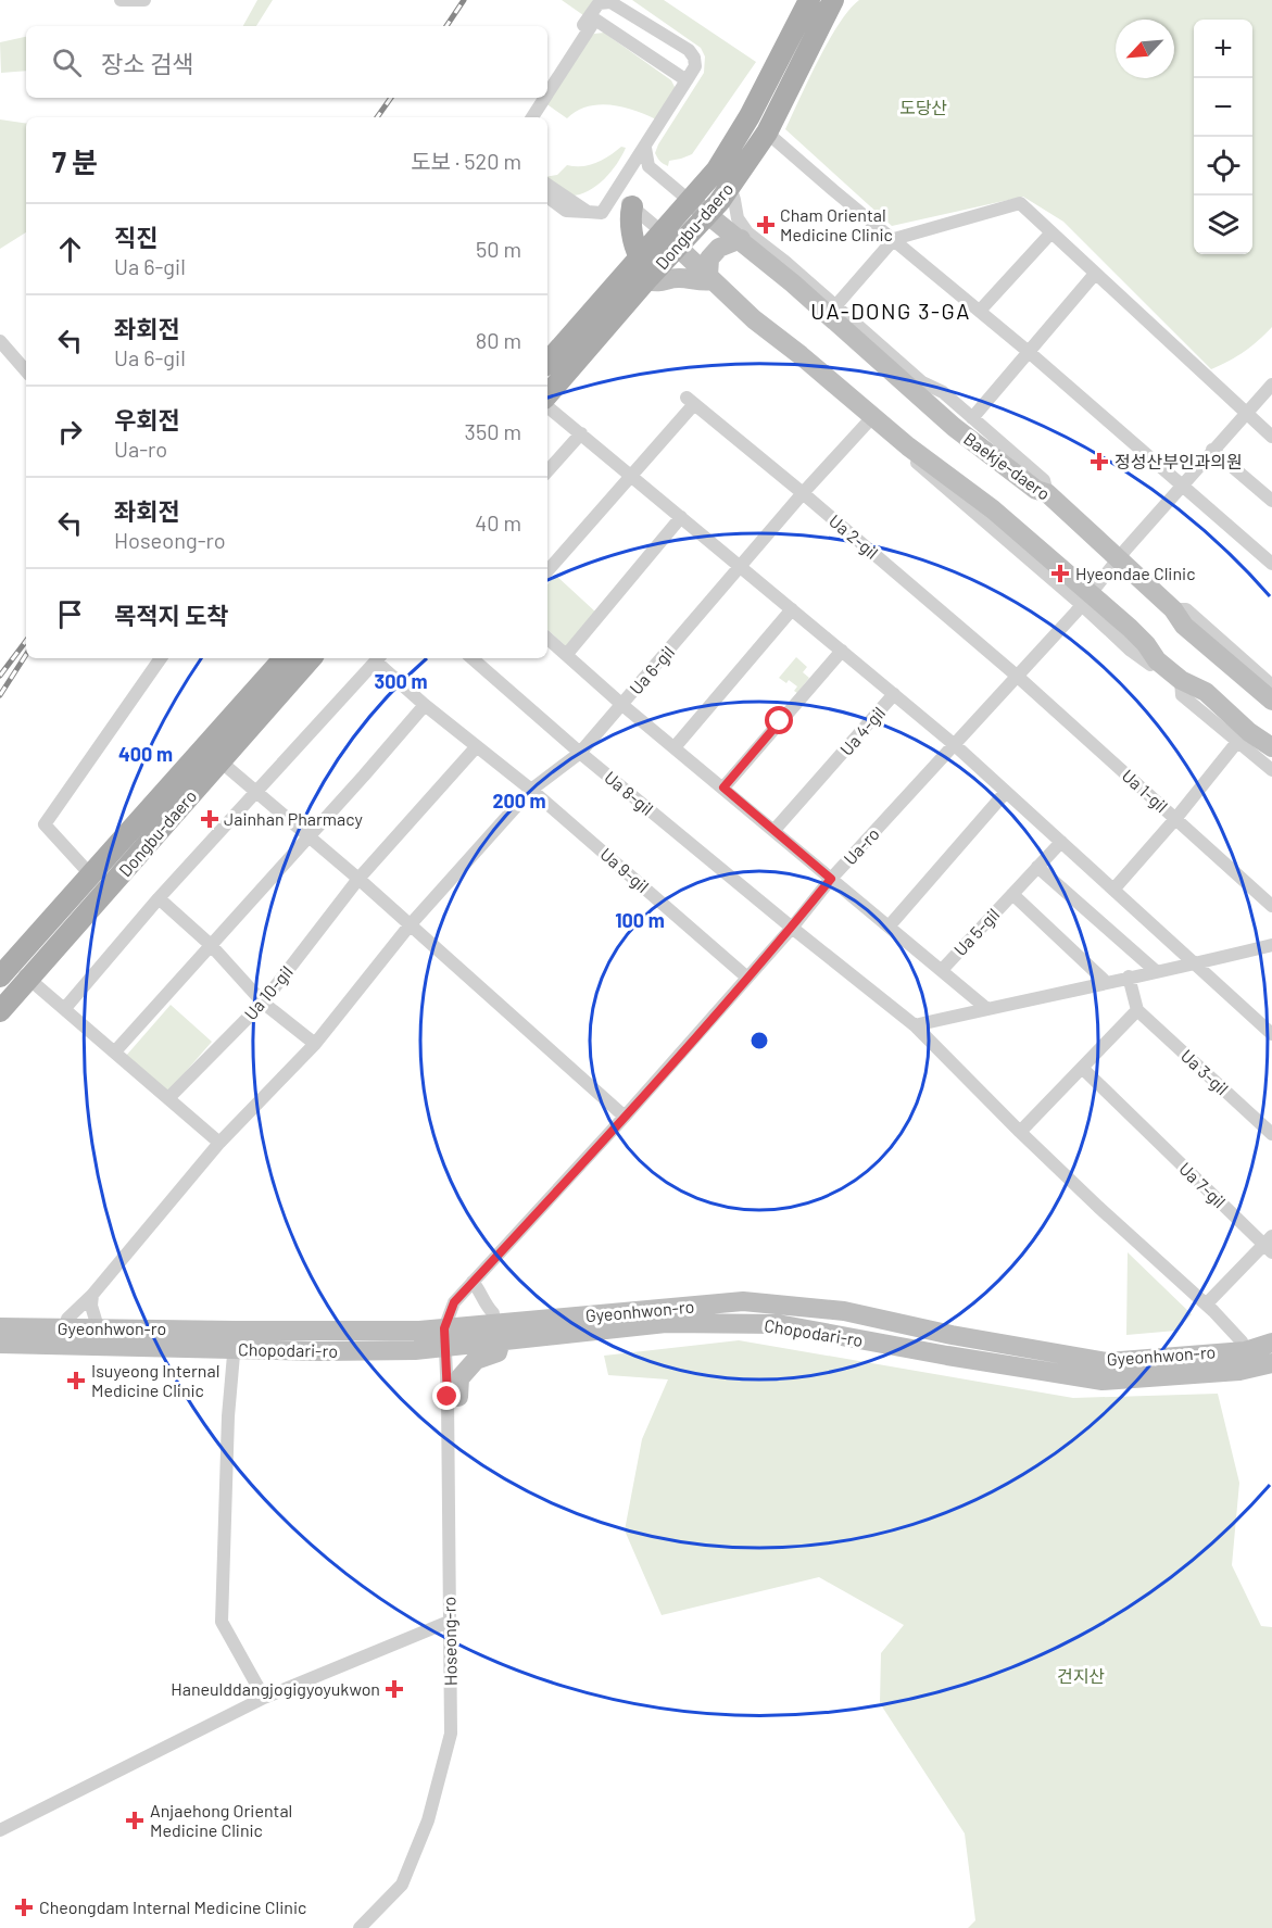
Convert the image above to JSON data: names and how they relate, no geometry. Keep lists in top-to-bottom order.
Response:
{
  "streets": {
    "main road": ["Dongbu-daero"],
    "street": [
      "Baekje-daero",
      "Ua 2-gil",
      "Ua 6-gil",
      "Ua 4-gil",
      "Ua 1-gil",
      "Ua 8-gil",
      "Ua-ro",
      "Ua 9-gil",
      "Ua 5-gil",
      "Ua 10-gil",
      "Ua 3-gil",
      "Ua 7-gil",
      "Gyeonhwon-ro",
      "Chopodari-ro",
      "Hoseong-ro"
    ]
  },
  "crossings": [
    ["Dongbu-daero", "Baekje-daero"],
    ["Baekje-daero", "Ua-ro"],
    ["Ua 2-gil", "Ua 4-gil"],
    ["Ua 2-gil", "Ua 1-gil"],
    ["Ua 2-gil", "Ua-ro"],
    ["Ua 6-gil", "Ua 4-gil"],
    ["Ua 6-gil", "Ua-ro"],
    ["Ua 6-gil", "Ua 5-gil"],
    ["Ua 4-gil", "Ua-ro"],
    ["Ua 1-gil", "Ua-ro"],
    ["Ua 8-gil", "Ua-ro"],
    ["Ua-ro", "Ua 9-gil"],
    ["Ua-ro", "Ua 5-gil"],
    ["Ua-ro", "Gyeonhwon-ro"],
    ["Ua-ro", "Chopodari-ro"],
    ["Ua-ro", "Hoseong-ro"],
    ["Ua 9-gil", "Ua 10-gil"],
    ["Gyeonhwon-ro", "Chopodari-ro"],
    ["Gyeonhwon-ro", "Hoseong-ro"],
    ["Chopodari-ro", "Hoseong-ro"]
  ],
  "districts": ["UA-DONG 3-GA"],
  "parks": ["도당산", "건지산"],
  "places": {
    "health": [
      "Cham Oriental Medicine Clinic",
      "정성산부인과의원",
      "Hyeondae Clinic",
      "Jainhan Pharmacy",
      "Isuyeong Internal Medicine Clinic",
      "Haneulddangjogigyoyukwon",
      "Anjaehong Oriental Medicine Clinic",
      "Cheongdam Internal Medicine Clinic"
    ]
  },
  "north": "bottom left",
  "page": {
    "map_buttons": ["+", "−"],
    "search": "장소 검색",
    "heading": ["7 분", "도보 · 520 m"],
    "list": [
      ["직진", "Ua 6-gil", "50 m"],
      ["좌회전", "Ua 6-gil", "80 m"],
      ["우회전", "Ua-ro", "350 m"],
      ["좌회전", "Hoseong-ro", "40 m"],
      "목적지 도착"
    ]
  },
  "rings": [
    "300 m",
    "400 m",
    "200 m",
    "100 m"
  ]
}
